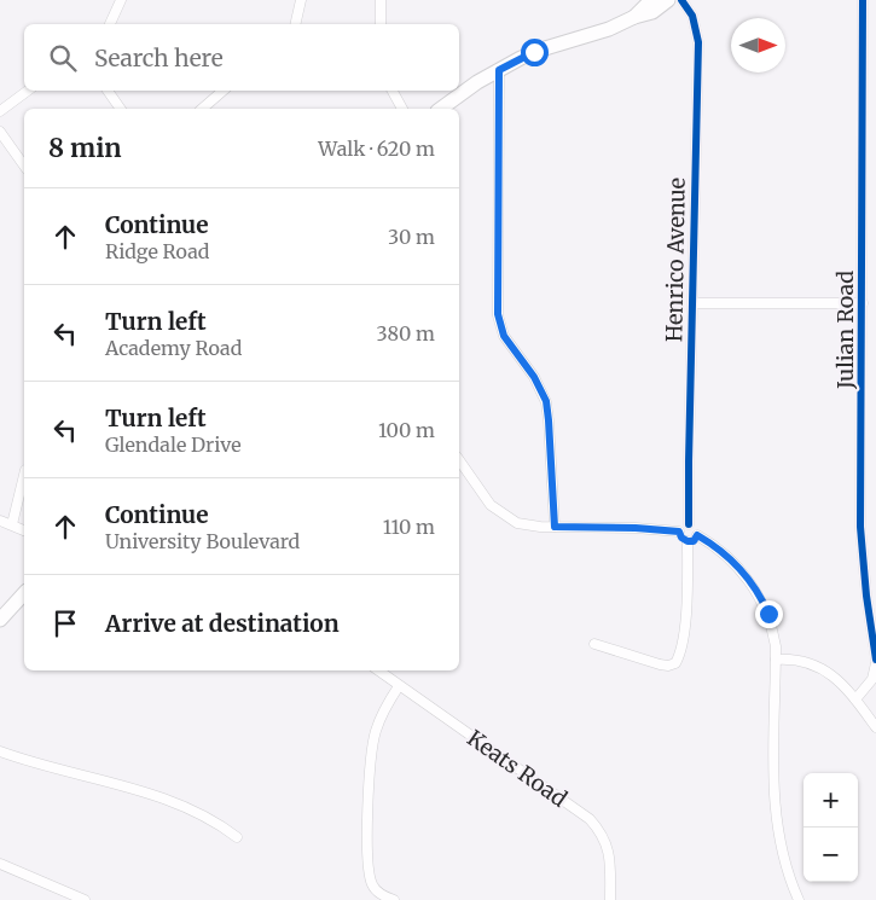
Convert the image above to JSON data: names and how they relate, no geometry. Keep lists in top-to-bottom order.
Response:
{
  "streets": {
    "street": ["Henrico Avenue", "Julian Road", "Keats Road"]
  },
  "north": "right",
  "page": {
    "search": "Search here",
    "heading": ["8 min", "Walk · 620 m"],
    "list": [
      ["Continue", "Ridge Road", "30 m"],
      ["Turn left", "Academy Road", "380 m"],
      ["Turn left", "Glendale Drive", "100 m"],
      ["Continue", "University Boulevard", "110 m"],
      "Arrive at destination"
    ],
    "map_buttons": ["+", "−"]
  }
}
